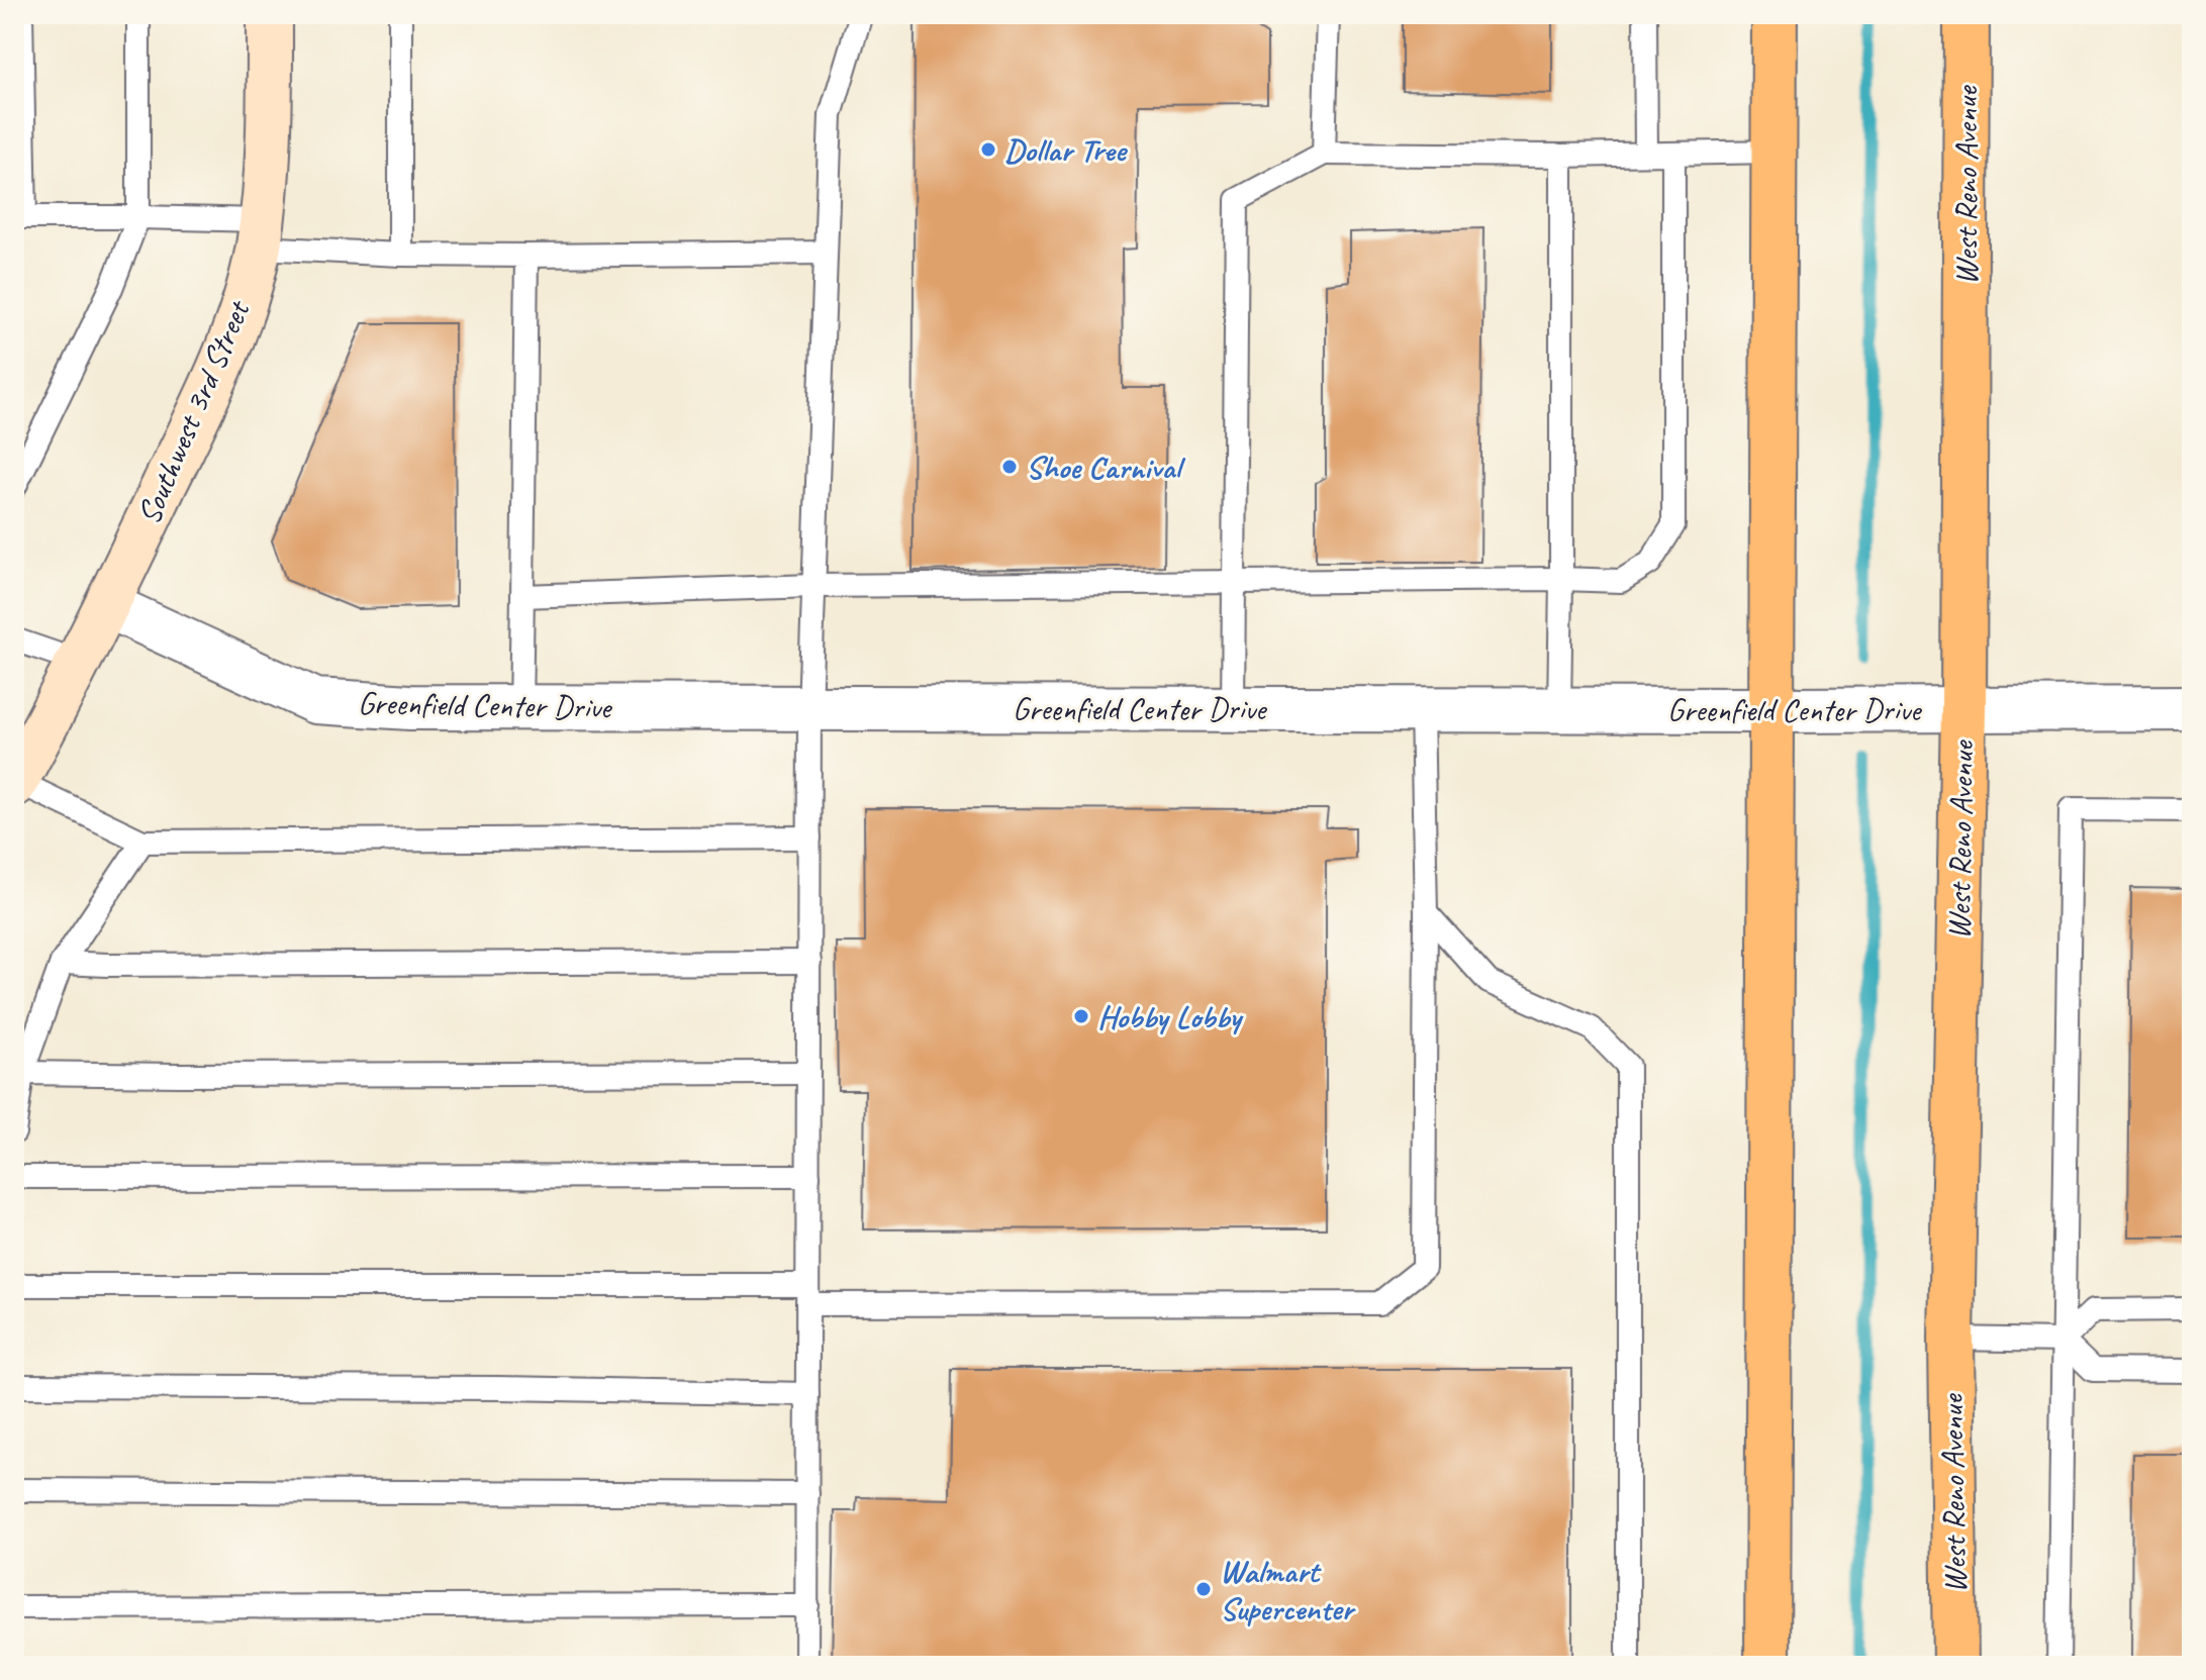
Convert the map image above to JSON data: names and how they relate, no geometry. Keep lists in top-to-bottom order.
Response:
{
  "streets": {
    "main road": ["West Reno Avenue", "Southwest 3rd Street"],
    "street": ["Greenfield Center Drive"]
  },
  "crossings": [
    ["West Reno Avenue", "Greenfield Center Drive"],
    ["Southwest 3rd Street", "Greenfield Center Drive"]
  ],
  "places": [
    "Dollar Tree",
    "Shoe Carnival",
    "Hobby Lobby",
    "Walmart Supercenter"
  ]
}
